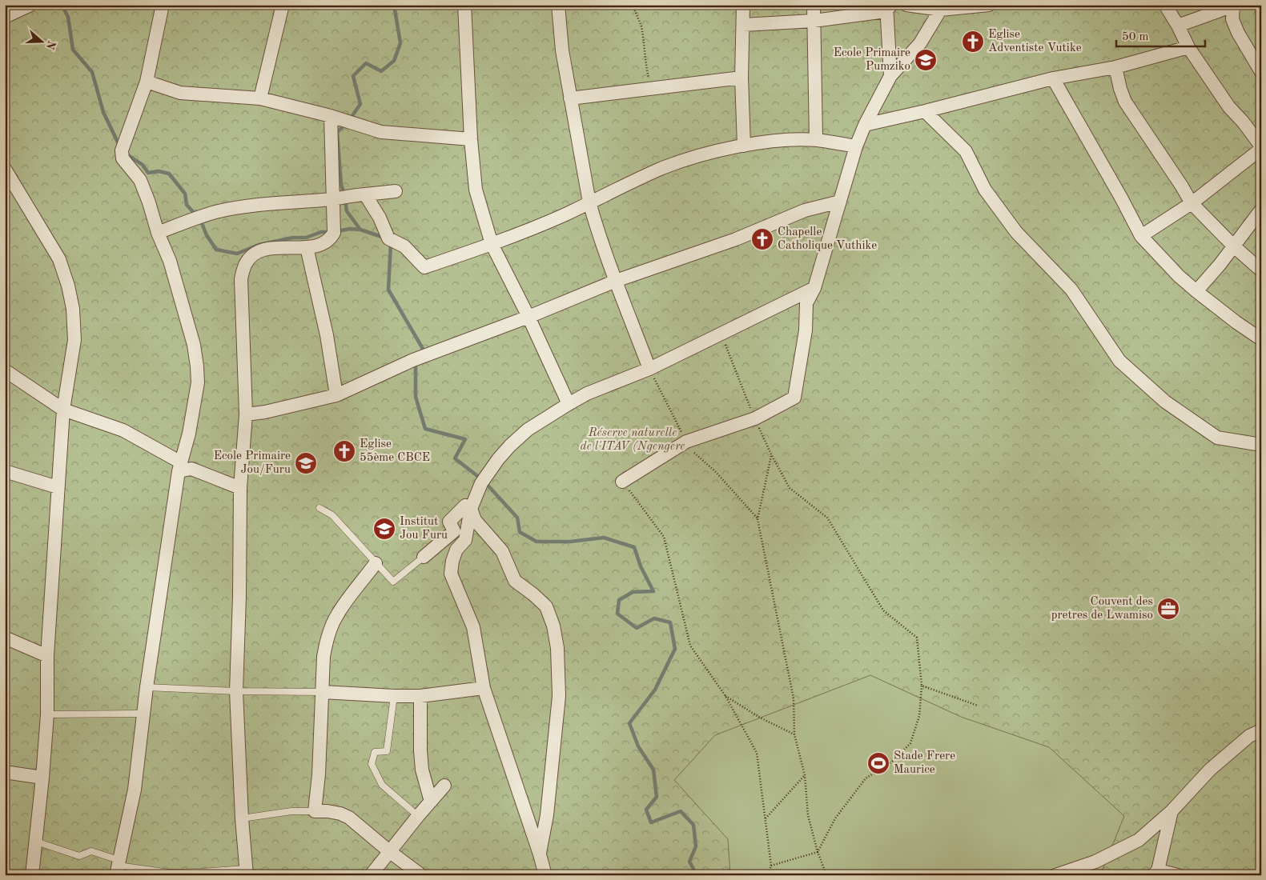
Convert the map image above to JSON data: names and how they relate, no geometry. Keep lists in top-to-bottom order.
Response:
{
  "parks": ["Réserve naturelle de l'ITAV (Ngengere"],
  "places": {
    "church": ["Eglise Adventiste Vutike", "Chapelle Catholique Vuthike", "Eglise 55ème CBCE"],
    "school or university": ["Ecole Primaire Pumziko", "Ecole Primaire Jou/Furu", "Institut Jou Furu"],
    "office": ["Couvent des pretres de Lwamiso"],
    "sports": ["Stade Frere Maurice"]
  },
  "scale_bar": "50 m",
  "north": "right"
}
